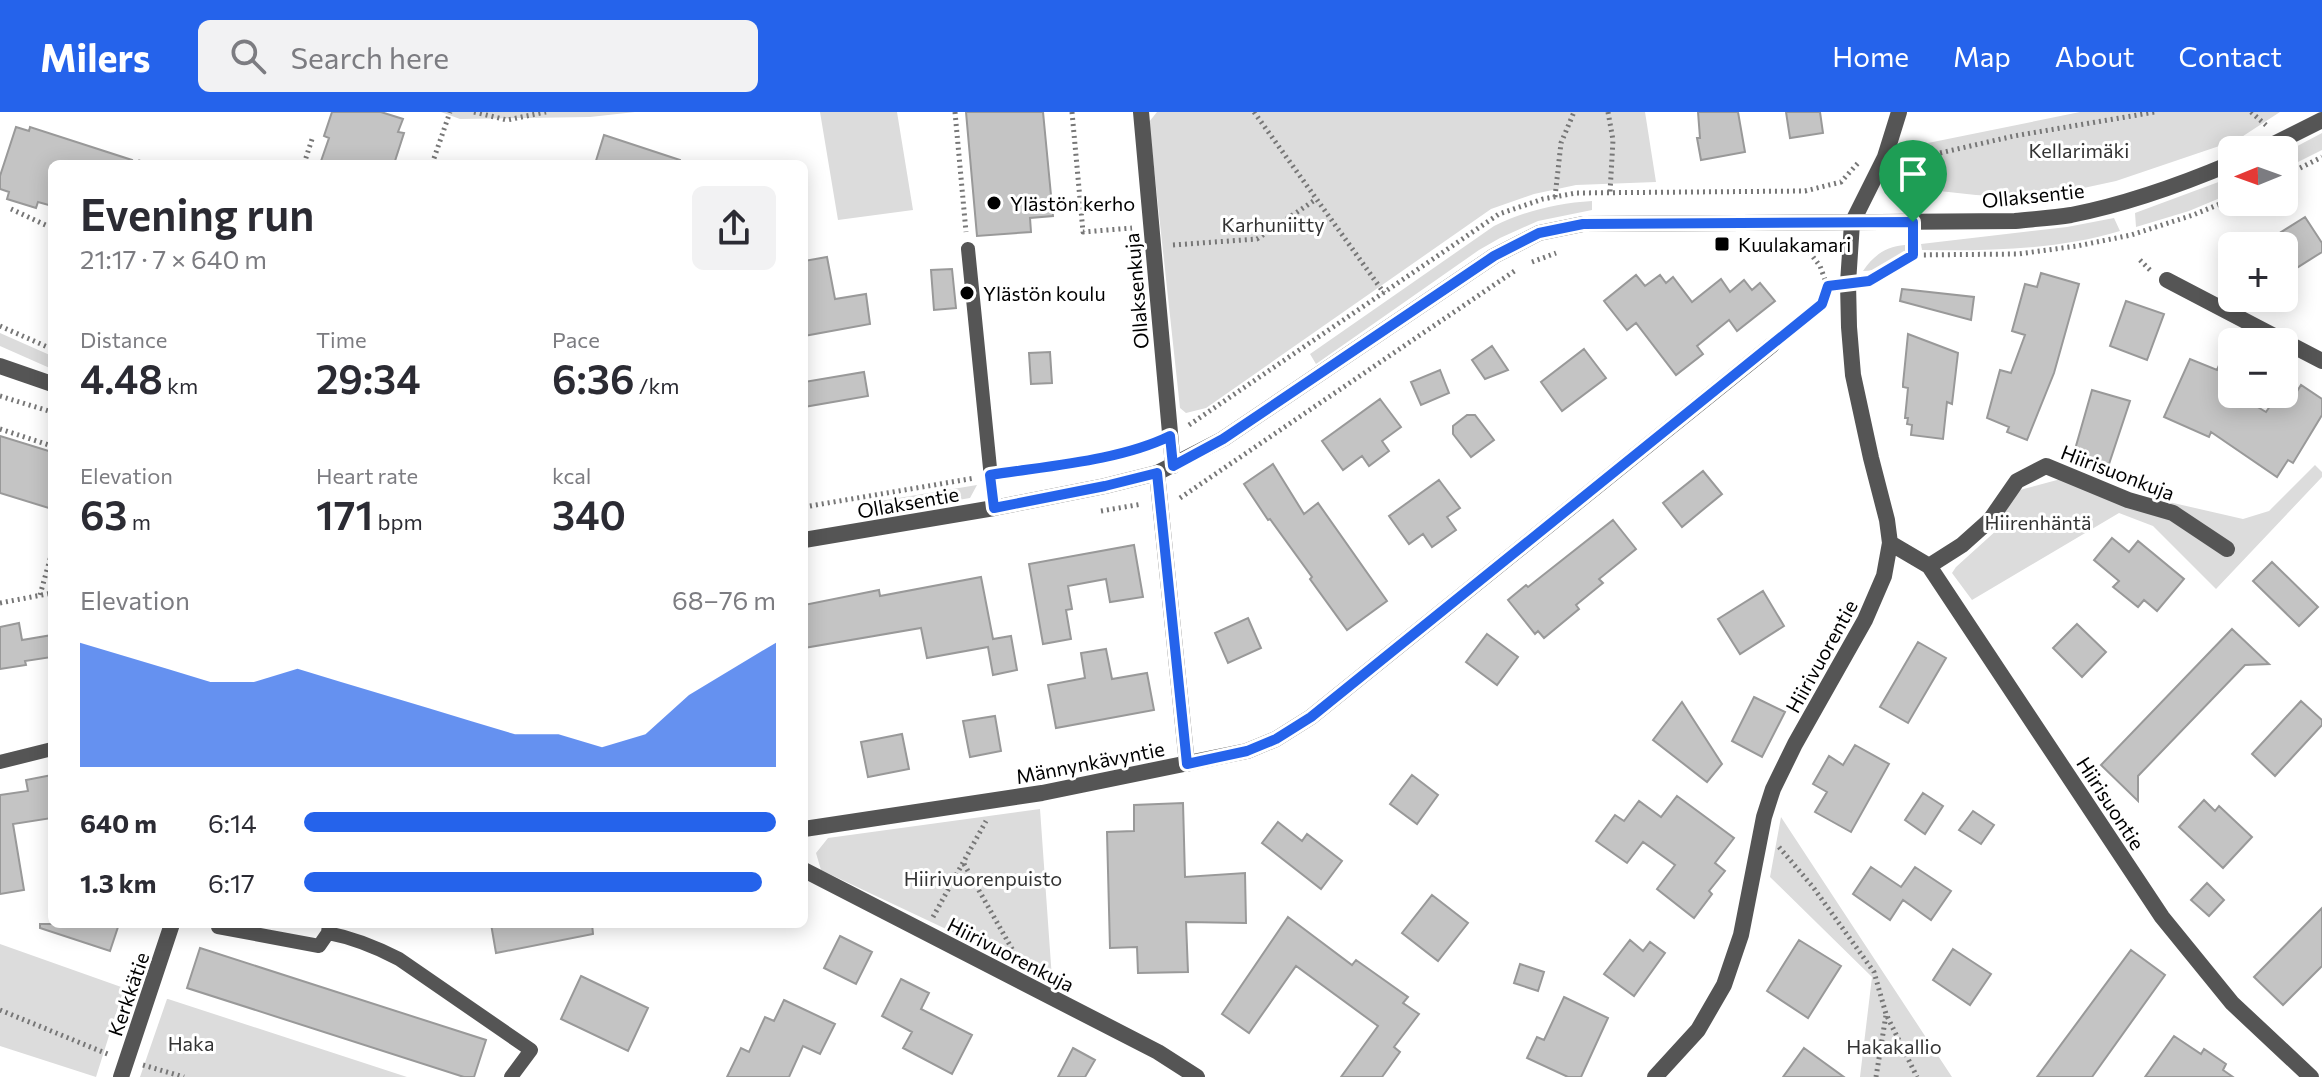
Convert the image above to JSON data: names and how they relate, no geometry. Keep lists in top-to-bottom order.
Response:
{
  "streets": {
    "street": [
      "Ollaksentie",
      "Ollaksenkuja",
      "Hiirisuonkuja",
      "Hiirivuorentie",
      "Männynkävyntie",
      "Hiirisuontie",
      "Hiirivuorenkuja",
      "Kerkkätie"
    ]
  },
  "crossings": [
    ["Ollaksentie", "Ollaksenkuja"],
    ["Ollaksentie", "Hiirivuorentie"],
    ["Ollaksenkuja", "Männynkävyntie"],
    ["Hiirisuonkuja", "Hiirisuontie"],
    ["Hiirivuorentie", "Hiirisuontie"]
  ],
  "parks": [
    "Kellarimäki",
    "Karhuniitty",
    "Hiirenhäntä",
    "Hiirivuorenpuisto",
    "Haka",
    "Hakakallio"
  ],
  "places": {
    "other": ["Ylästön kerho", "Ylästön koulu"],
    "transit": ["Kuulakamari"]
  },
  "north": "left",
  "page": {
    "header": "Milers",
    "search": "Search here",
    "nav": [
      "Home",
      "Map",
      "About",
      "Contact"
    ],
    "map_buttons": ["+", "−"],
    "heading": ["Evening run", "21:17 · 7 × 640 m"],
    "stats": [
      ["Distance", "4.48 km"],
      ["Time", "29:34"],
      ["Pace", "6:36 /km"],
      ["Elevation", "63 m"],
      ["Heart rate", "171 bpm"],
      ["kcal", "340"]
    ],
    "chart": ["Elevation", "68–76 m"],
    "list": [
      {
        "name": "640 m",
        "note": "6:14"
      },
      {
        "name": "1.3 km",
        "note": "6:17"
      }
    ]
  }
}
